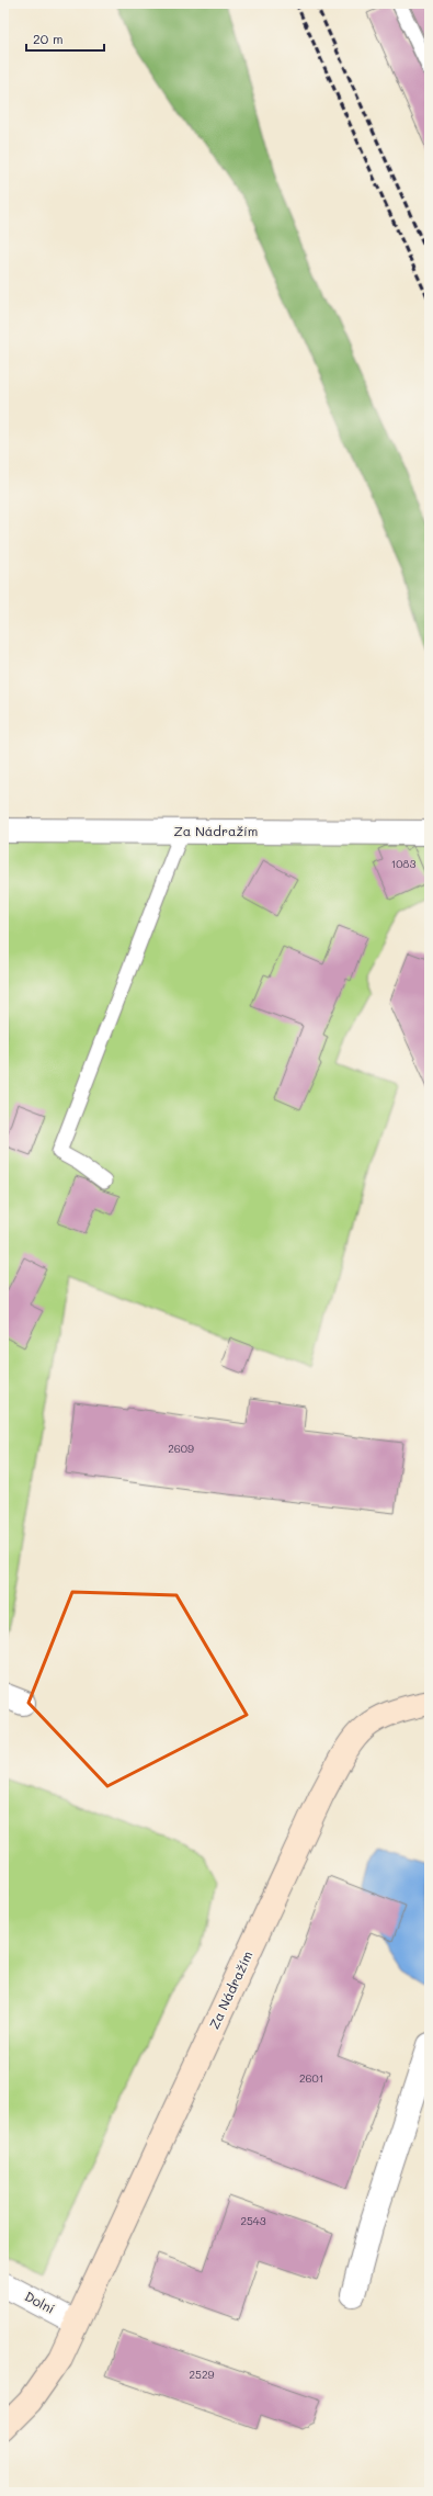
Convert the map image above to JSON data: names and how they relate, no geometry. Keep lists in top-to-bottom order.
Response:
{
  "streets": {
    "main road": ["Za Nádražím"],
    "street": ["Dolní"]
  },
  "crossings": [
    ["Za Nádražím", "Dolní"]
  ],
  "house_numbers": [
    "1083",
    "2609",
    "2601",
    "2543",
    "2529"
  ],
  "scale_bar": "20 m"
}
